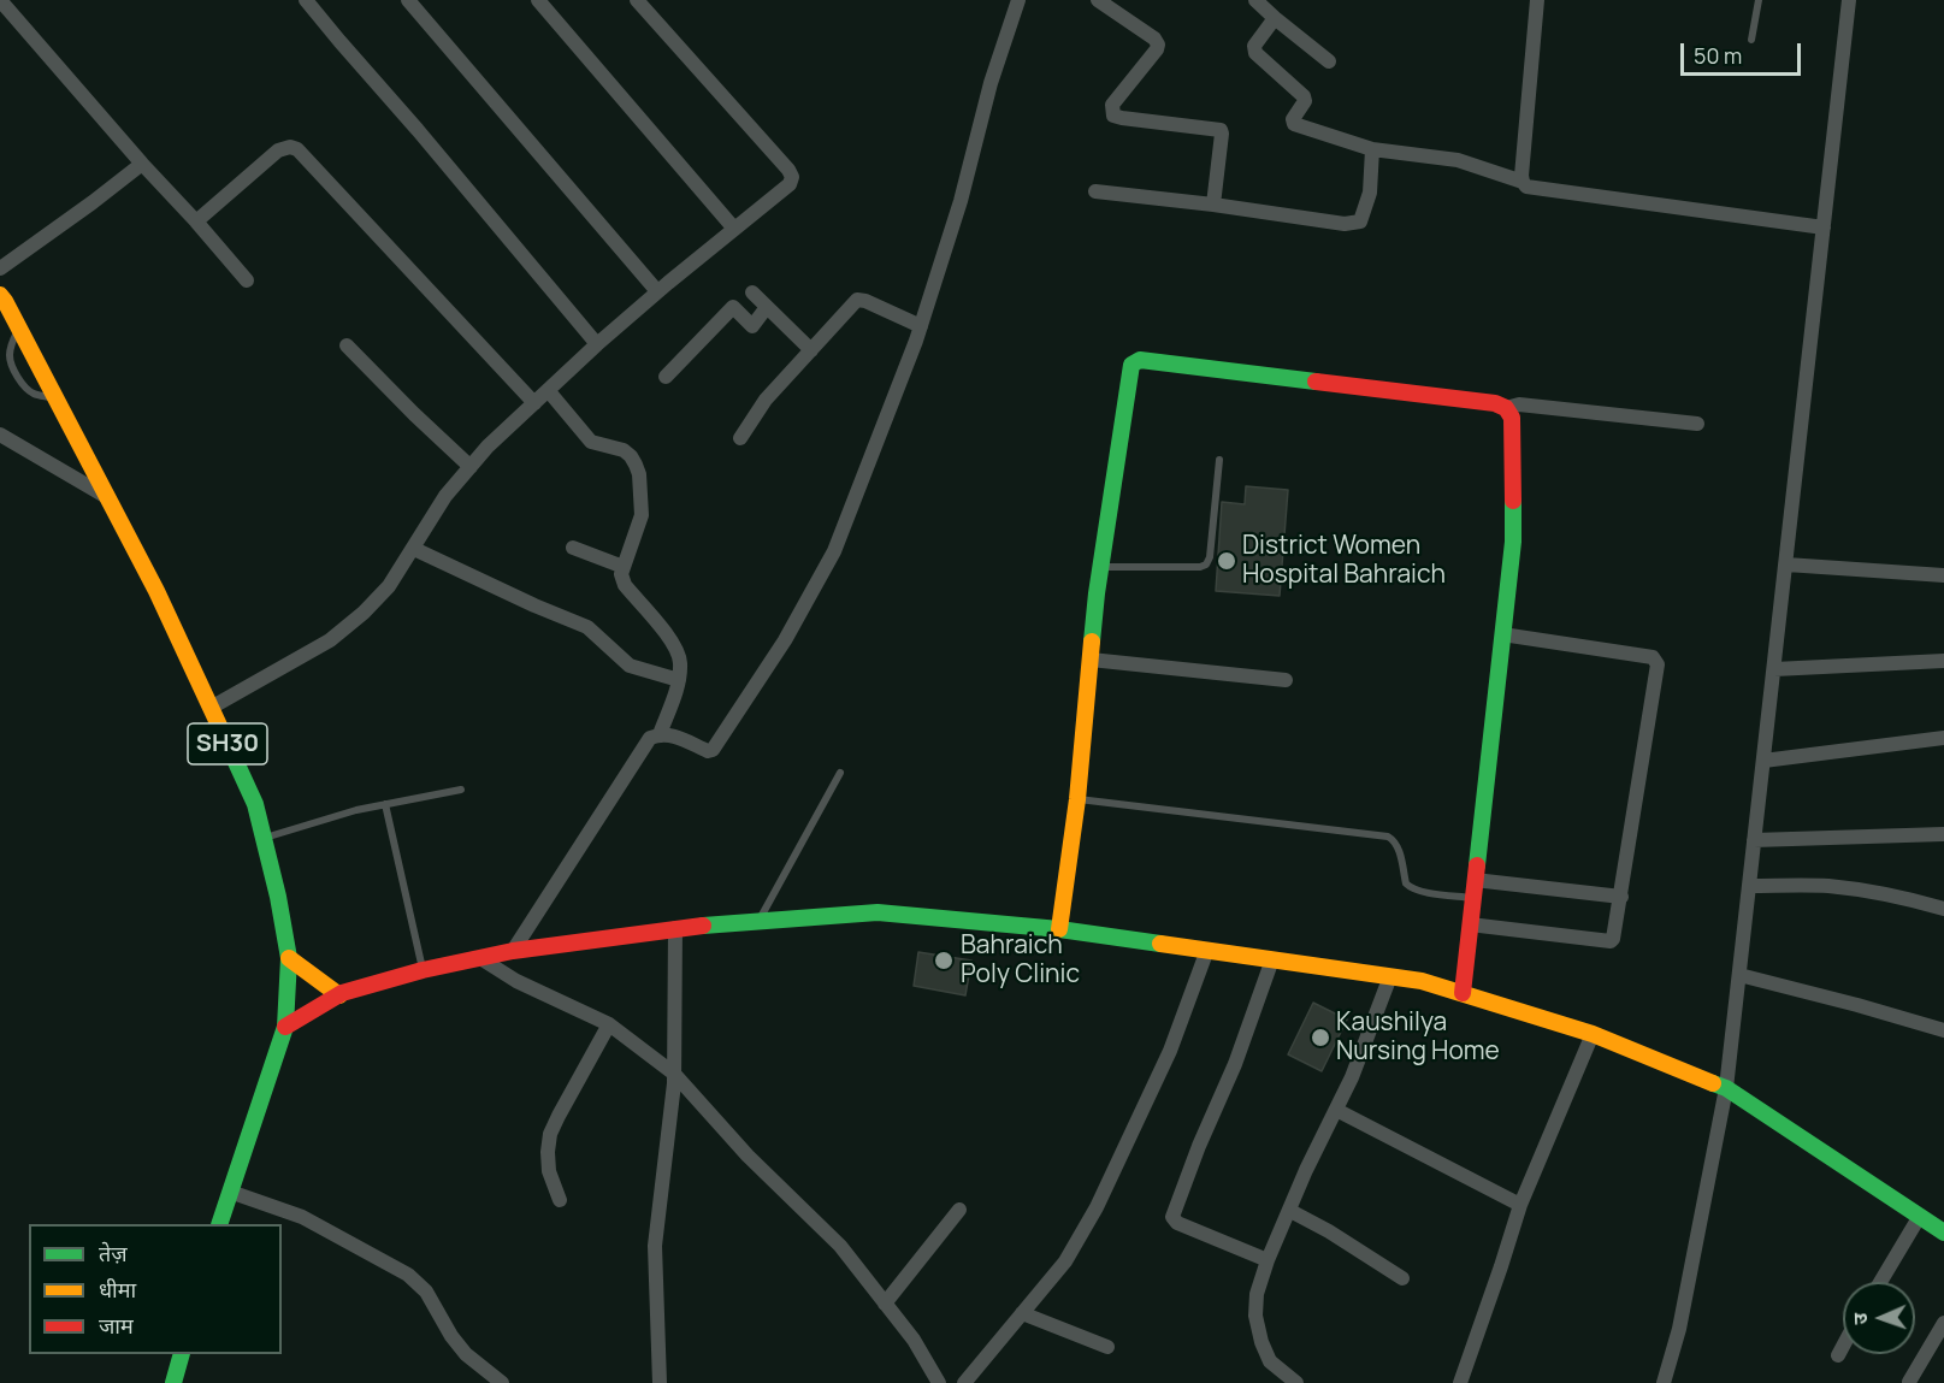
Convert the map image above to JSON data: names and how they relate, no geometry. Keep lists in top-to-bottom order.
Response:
{
  "streets": {
    "main road": ["SH30"]
  },
  "places": ["District Women Hospital Bahraich", "Bahraich Poly Clinic", "Kaushilya Nursing Home"],
  "legend": ["तेज़", "धीमा", "जाम"],
  "scale_bar": "50 m",
  "north": "left"
}
